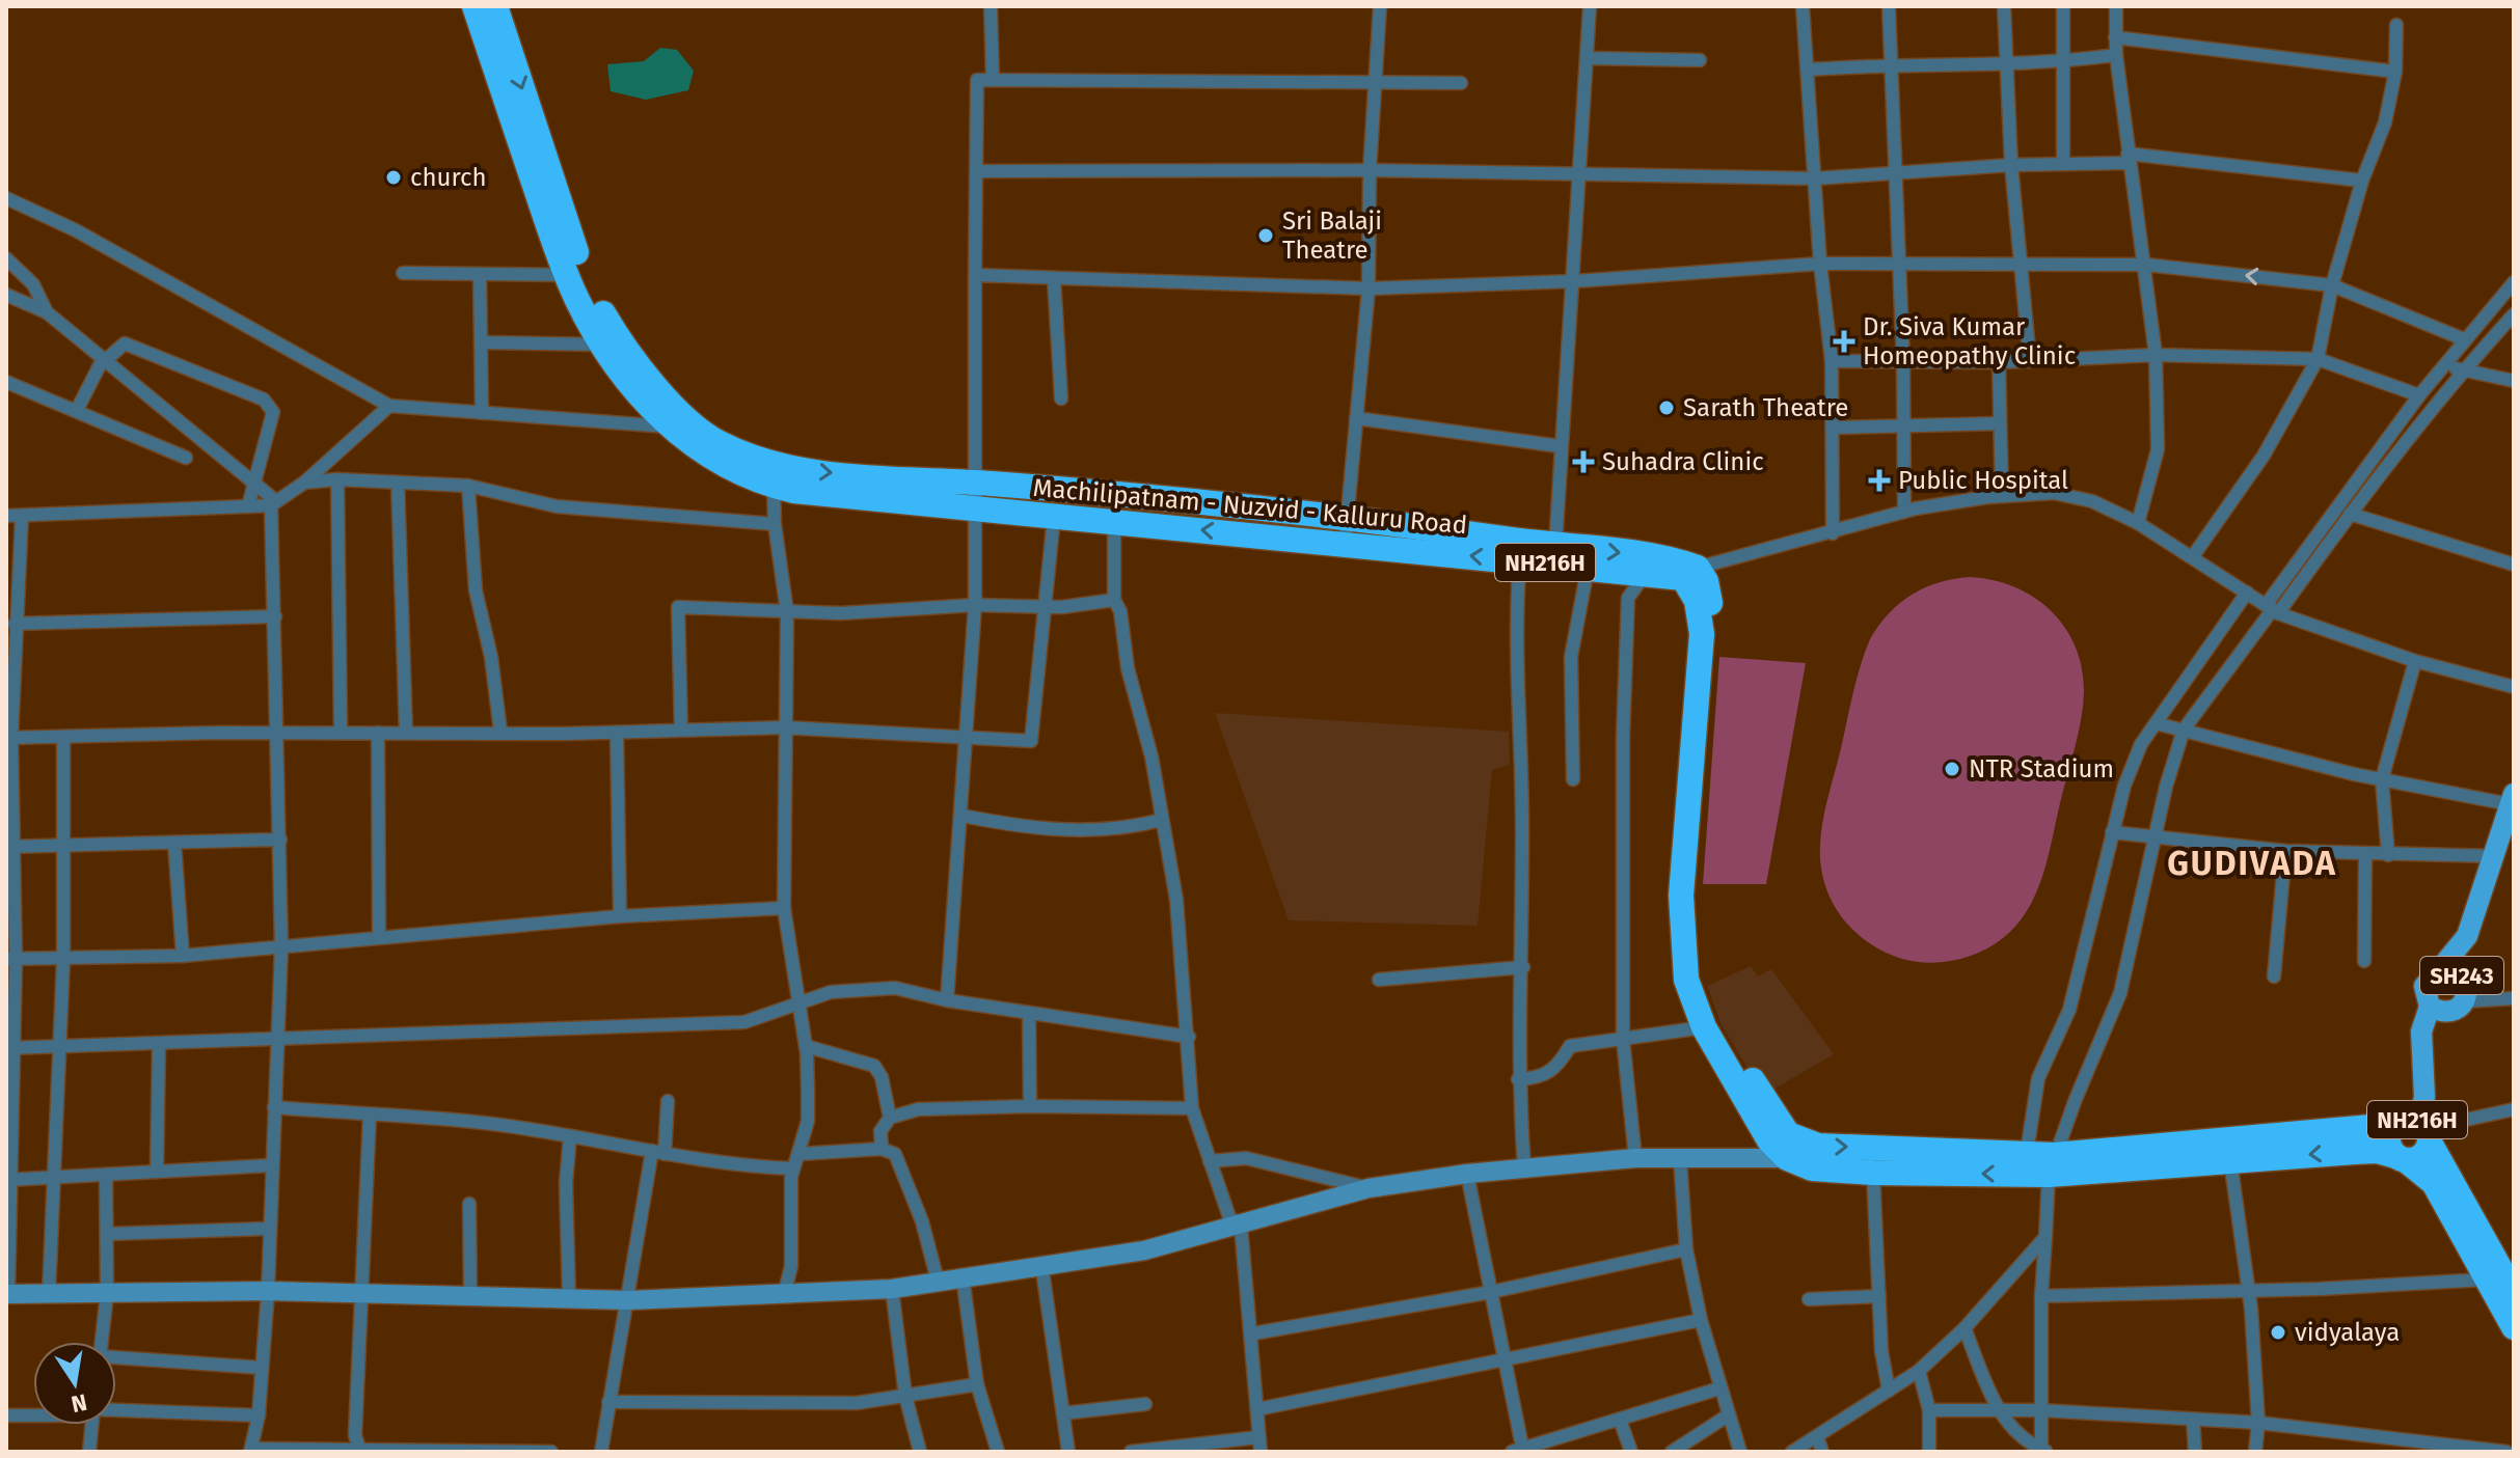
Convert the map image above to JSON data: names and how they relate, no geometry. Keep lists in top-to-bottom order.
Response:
{
  "streets": {
    "highway": ["Machilipatnam - Nuzvid - Kalluru Road", "NH216H"],
    "main road": ["SH243"]
  },
  "crossings": [
    ["Machilipatnam - Nuzvid - Kalluru Road", "NH216H"],
    ["NH216H", "SH243"]
  ],
  "districts": ["GUDIVADA"],
  "places": {
    "other": [
      "church",
      "Sri Balaji Theatre",
      "Sarath Theatre",
      "NTR Stadium",
      "vidyalaya"
    ],
    "health": ["Dr. Siva Kumar Homeopathy Clinic", "Suhadra Clinic", "Public Hospital"]
  },
  "north": "bottom"
}
